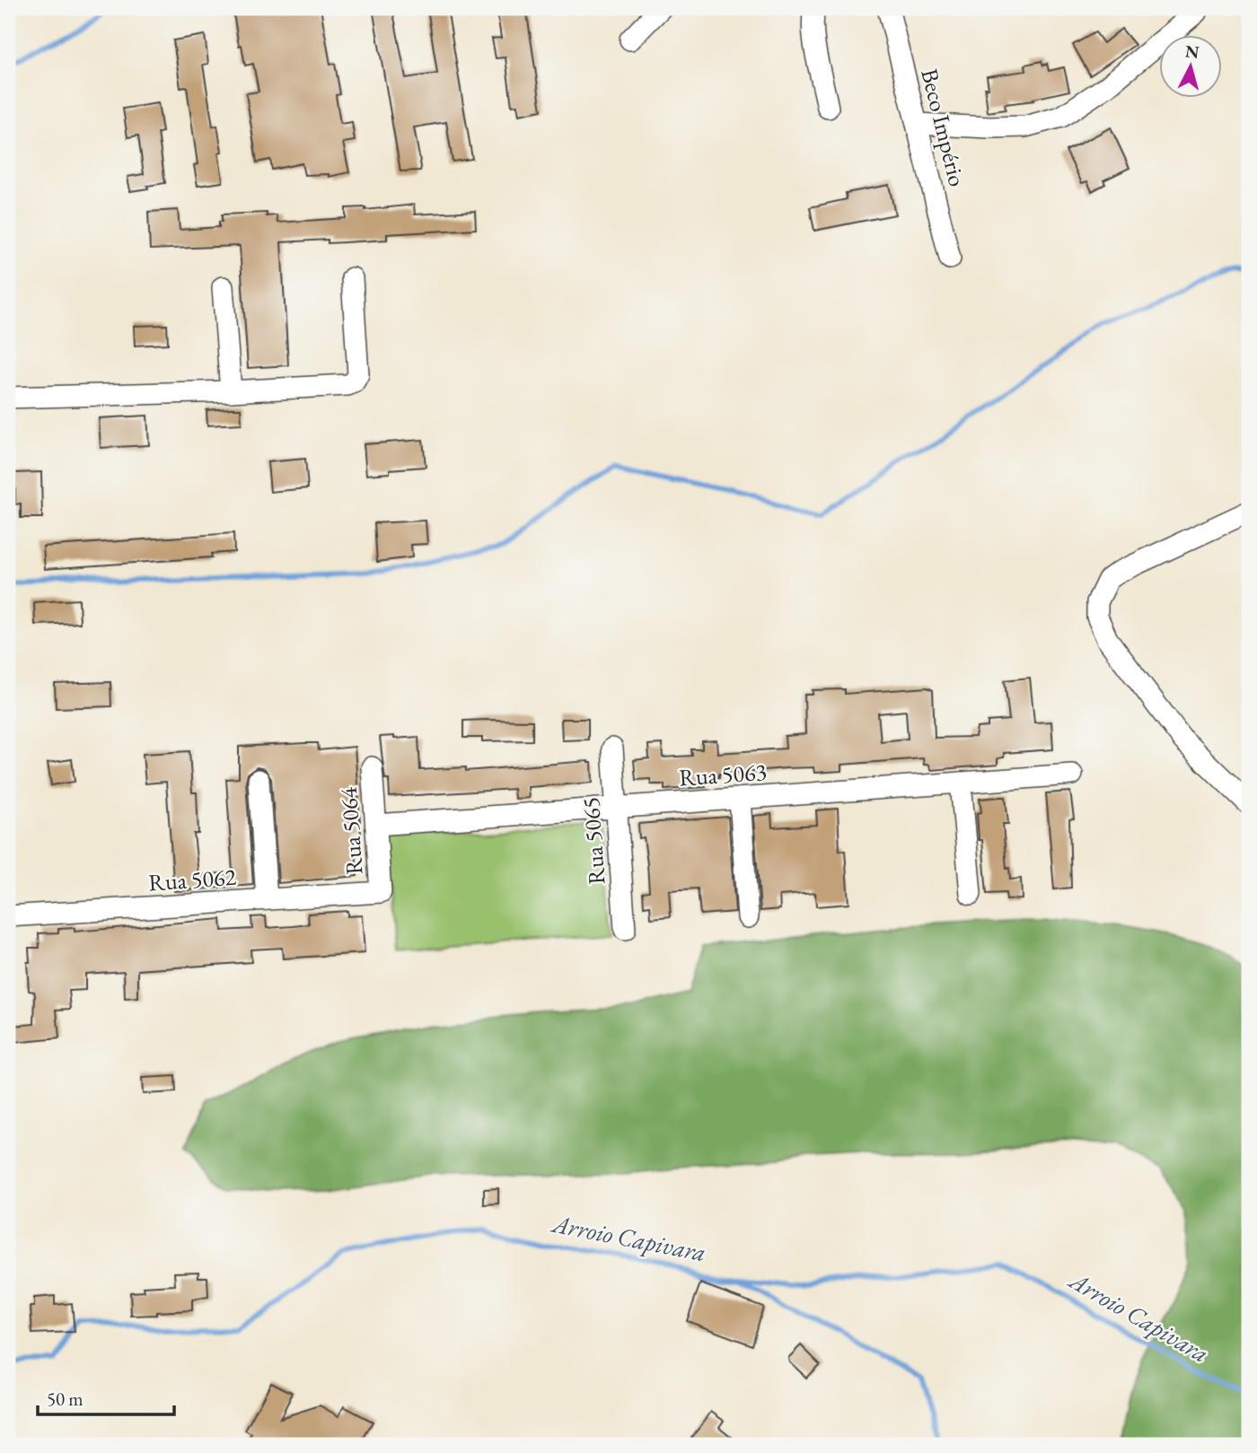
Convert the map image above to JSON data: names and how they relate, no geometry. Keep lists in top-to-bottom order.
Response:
{
  "streets": {
    "street": [
      "Beco Império",
      "Rua 5063",
      "Rua 5064",
      "Rua 5065",
      "Rua 5062"
    ]
  },
  "crossings": [
    ["Rua 5063", "Rua 5064"],
    ["Rua 5063", "Rua 5065"],
    ["Rua 5064", "Rua 5062"]
  ],
  "water": ["Arroio Capivara"],
  "scale_bar": "50 m",
  "north": "top"
}
